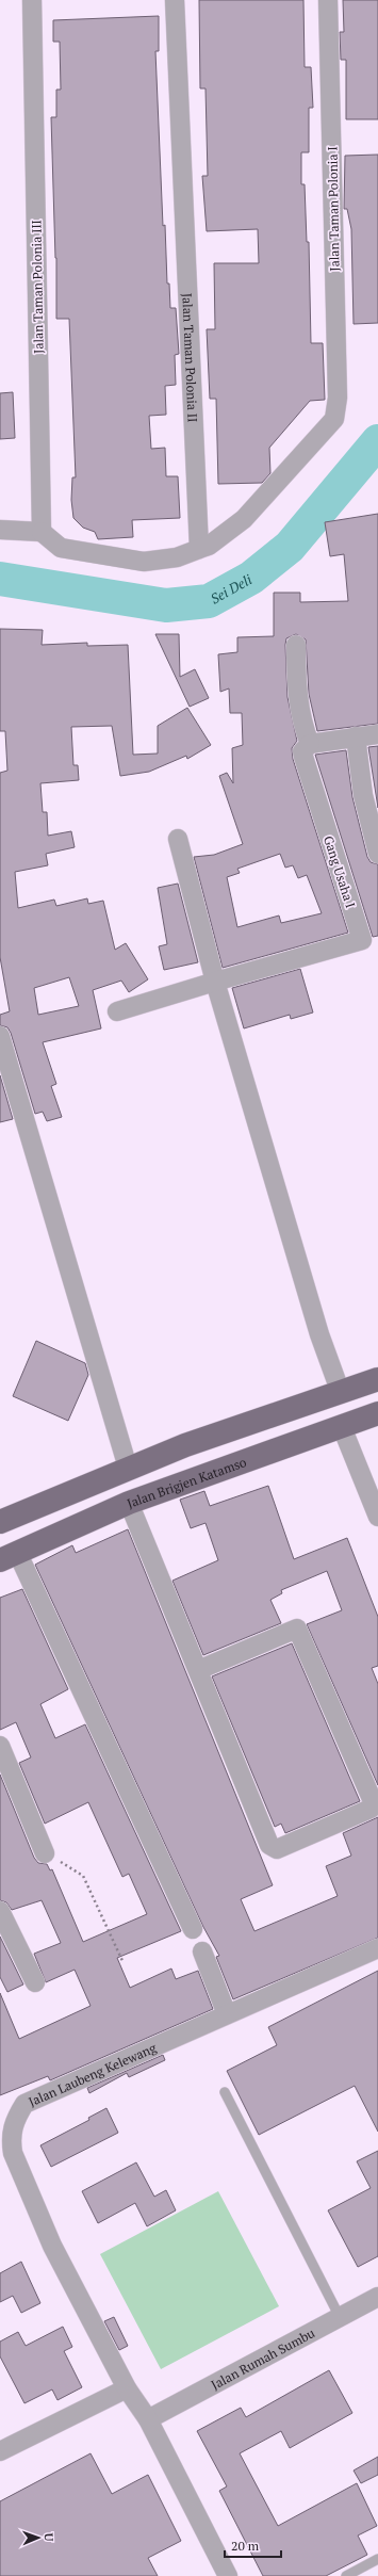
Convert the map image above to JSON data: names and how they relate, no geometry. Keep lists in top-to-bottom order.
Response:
{
  "streets": {
    "main road": ["Jalan Brigjen Katamso"],
    "street": [
      "Jalan Taman Polonia I",
      "Jalan Taman Polonia III",
      "Jalan Taman Polonia II",
      "Gang Usaha I",
      "Jalan Laubeng Kelewang",
      "Jalan Rumah Sumbu"
    ]
  },
  "crossings": [
    ["Jalan Taman Polonia I", "Jalan Taman Polonia II"],
    ["Jalan Laubeng Kelewang", "Jalan Rumah Sumbu"]
  ],
  "water": ["Sei Deli"],
  "scale_bar": "20 m",
  "north": "right"
}
